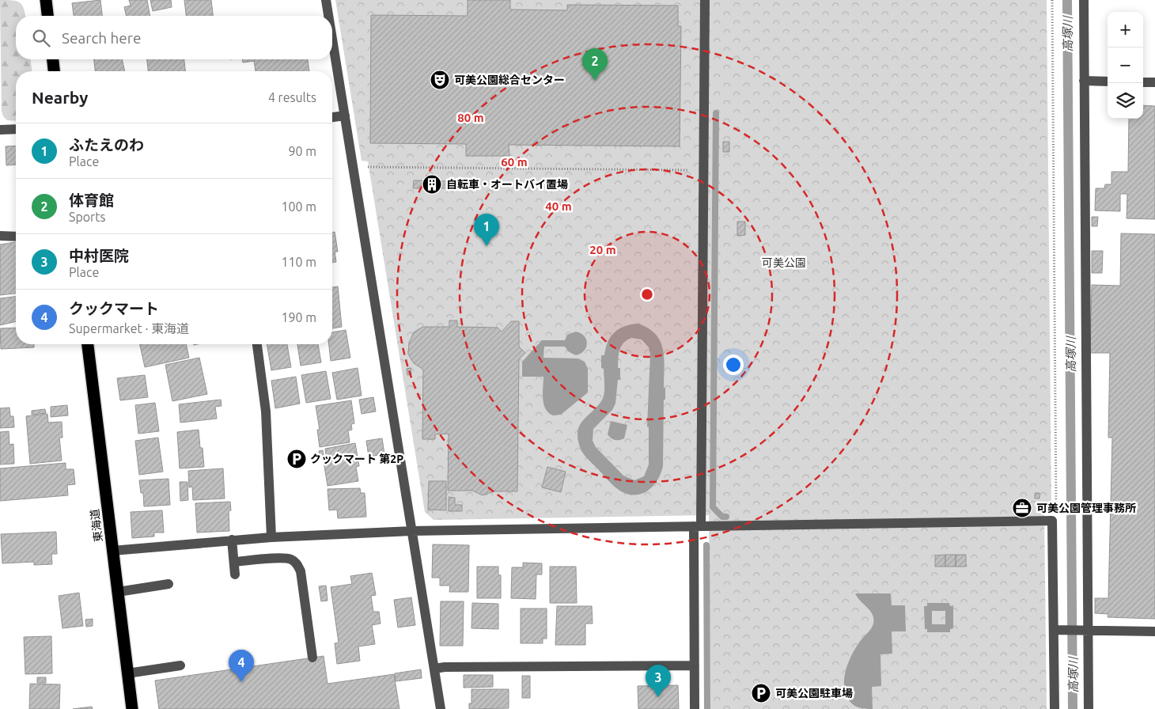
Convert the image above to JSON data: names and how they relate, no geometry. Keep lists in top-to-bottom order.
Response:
{
  "streets": {
    "highway": ["東海道"]
  },
  "water": ["高塚川"],
  "parks": ["可美公園"],
  "places": {
    "theatre": ["可美公園総合センター"],
    "building": ["自転車・オートバイ置場"],
    "parking": ["クックマート 第2P", "可美公園駐車場"],
    "office": ["可美公園管理事務所"]
  },
  "page": {
    "map_buttons": ["+", "−"],
    "search": "Search here",
    "pins": [
      "2",
      "1",
      "4",
      "3"
    ],
    "heading": ["Nearby", "4 results"],
    "list": [
      {
        "mark": "1",
        "name": "ふたえのわ",
        "note": "Place",
        "value": "90 m"
      },
      {
        "mark": "2",
        "name": "体育館",
        "note": "Sports",
        "value": "100 m"
      },
      {
        "mark": "3",
        "name": "中村医院",
        "note": "Place",
        "value": "110 m"
      },
      {
        "mark": "4",
        "name": "クックマート",
        "note": "Supermarket · 東海道",
        "value": "190 m"
      }
    ]
  },
  "rings": [
    "80 m",
    "60 m",
    "40 m",
    "20 m"
  ]
}
